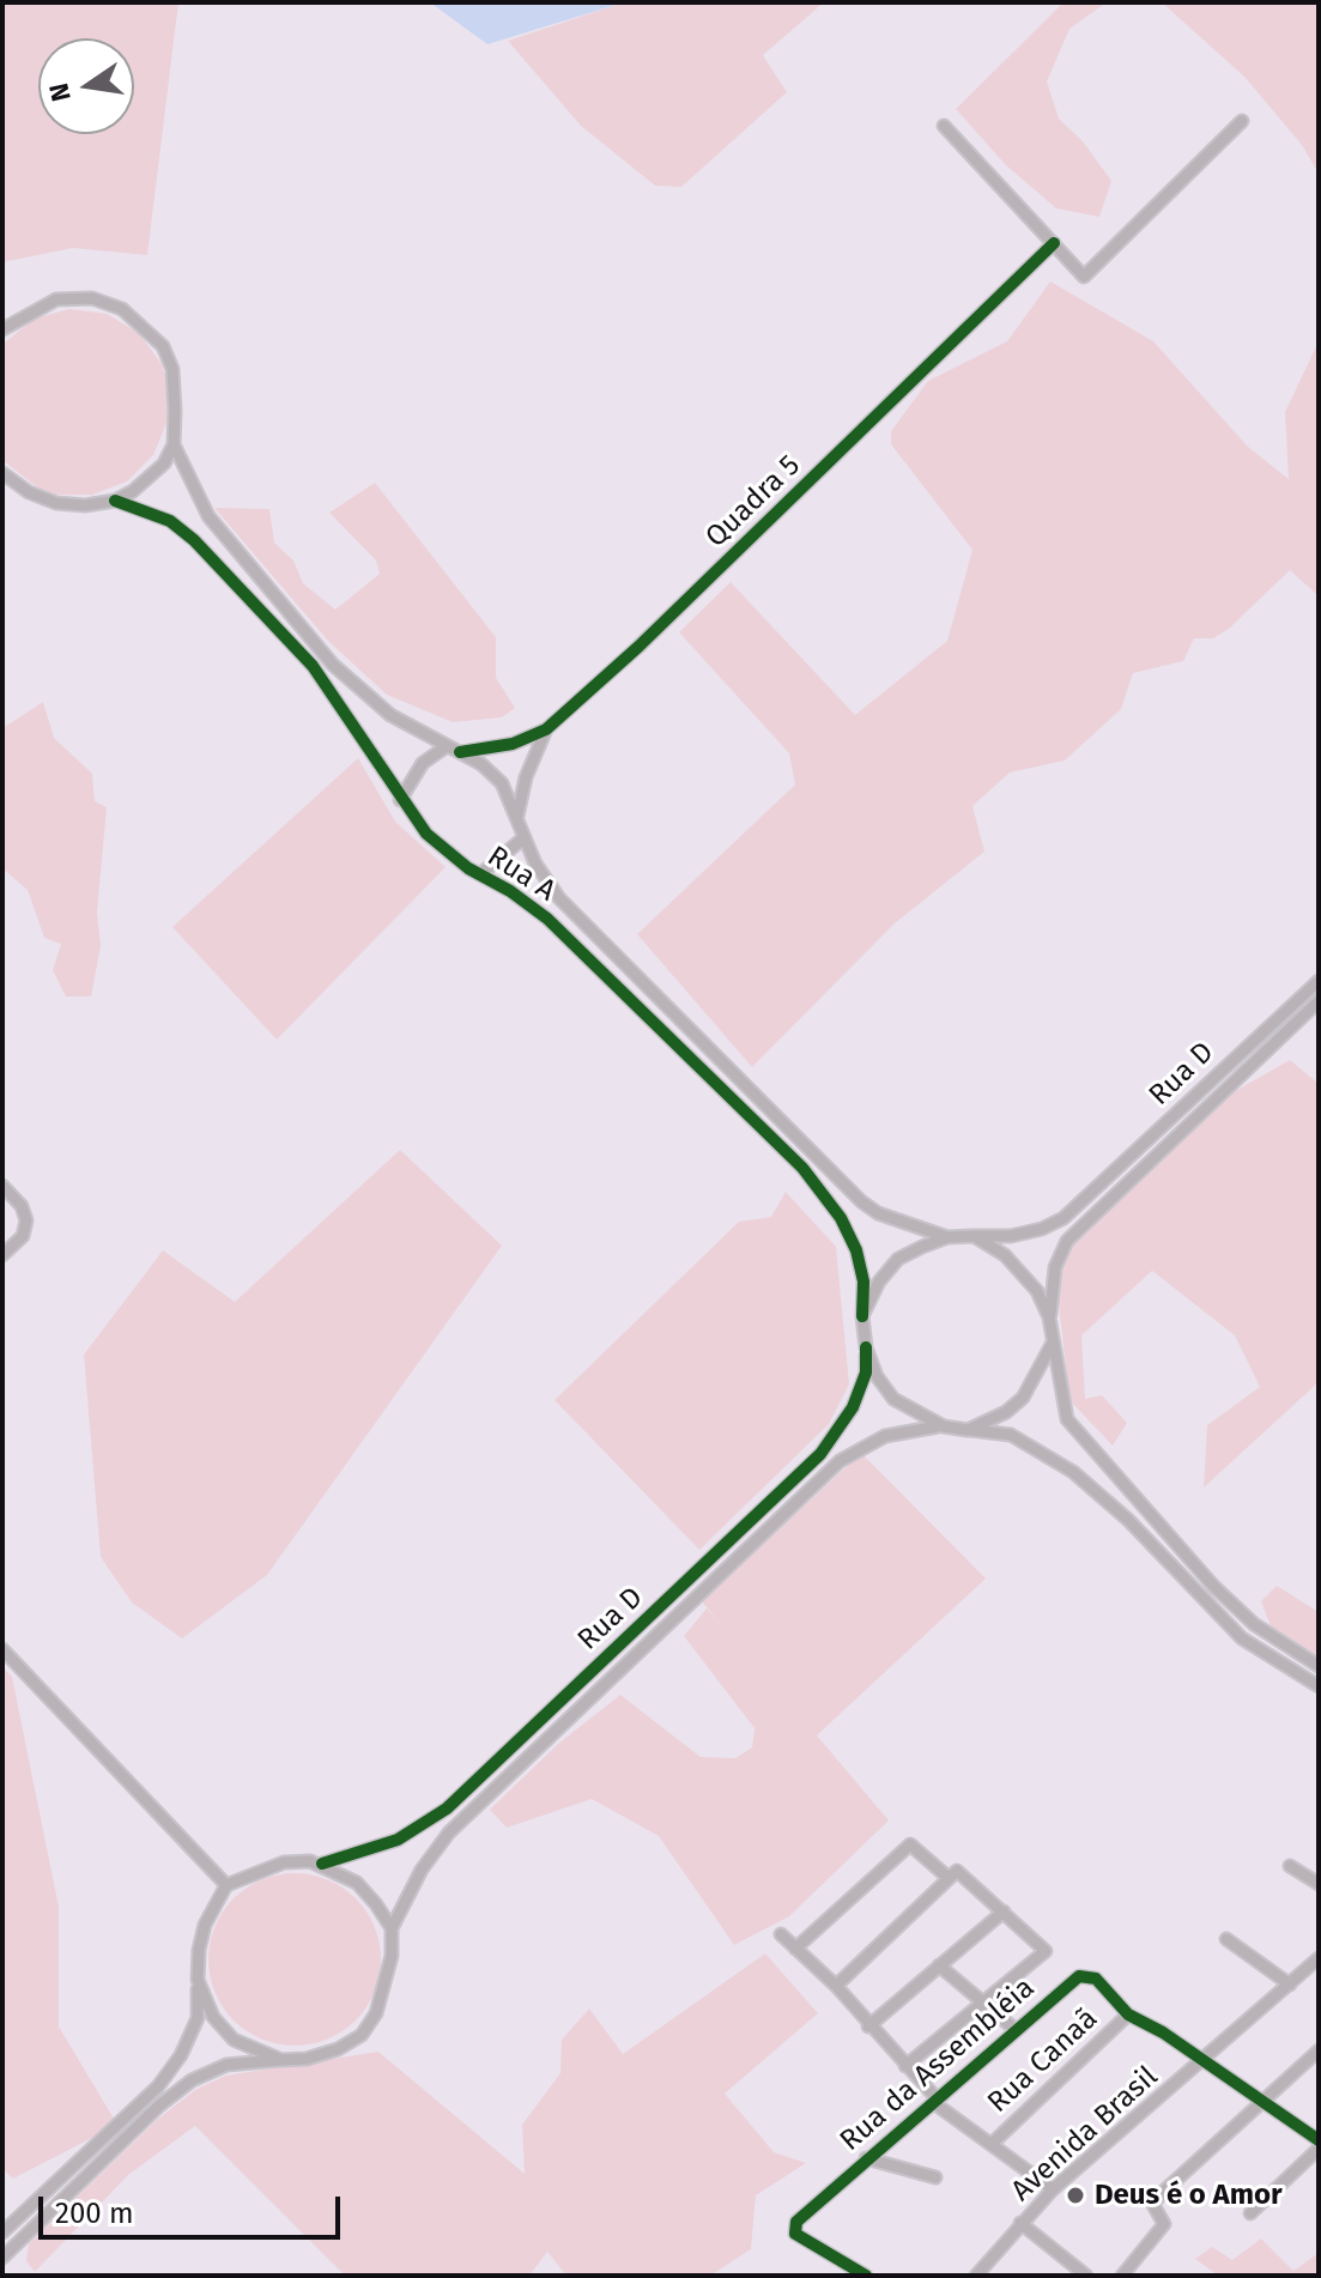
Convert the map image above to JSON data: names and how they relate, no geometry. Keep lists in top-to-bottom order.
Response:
{
  "streets": {
    "street": [
      "Quadra 5",
      "Rua A",
      "Rua D",
      "Rua Canaã",
      "Rua da Assembléia",
      "Avenida Brasil"
    ]
  },
  "crossings": [
    ["Quadra 5", "Rua A"],
    ["Rua A", "Rua D"],
    ["Rua Canaã", "Rua da Assembléia"]
  ],
  "places": ["Deus é o Amor"],
  "scale_bar": "200 m",
  "north": "left"
}
